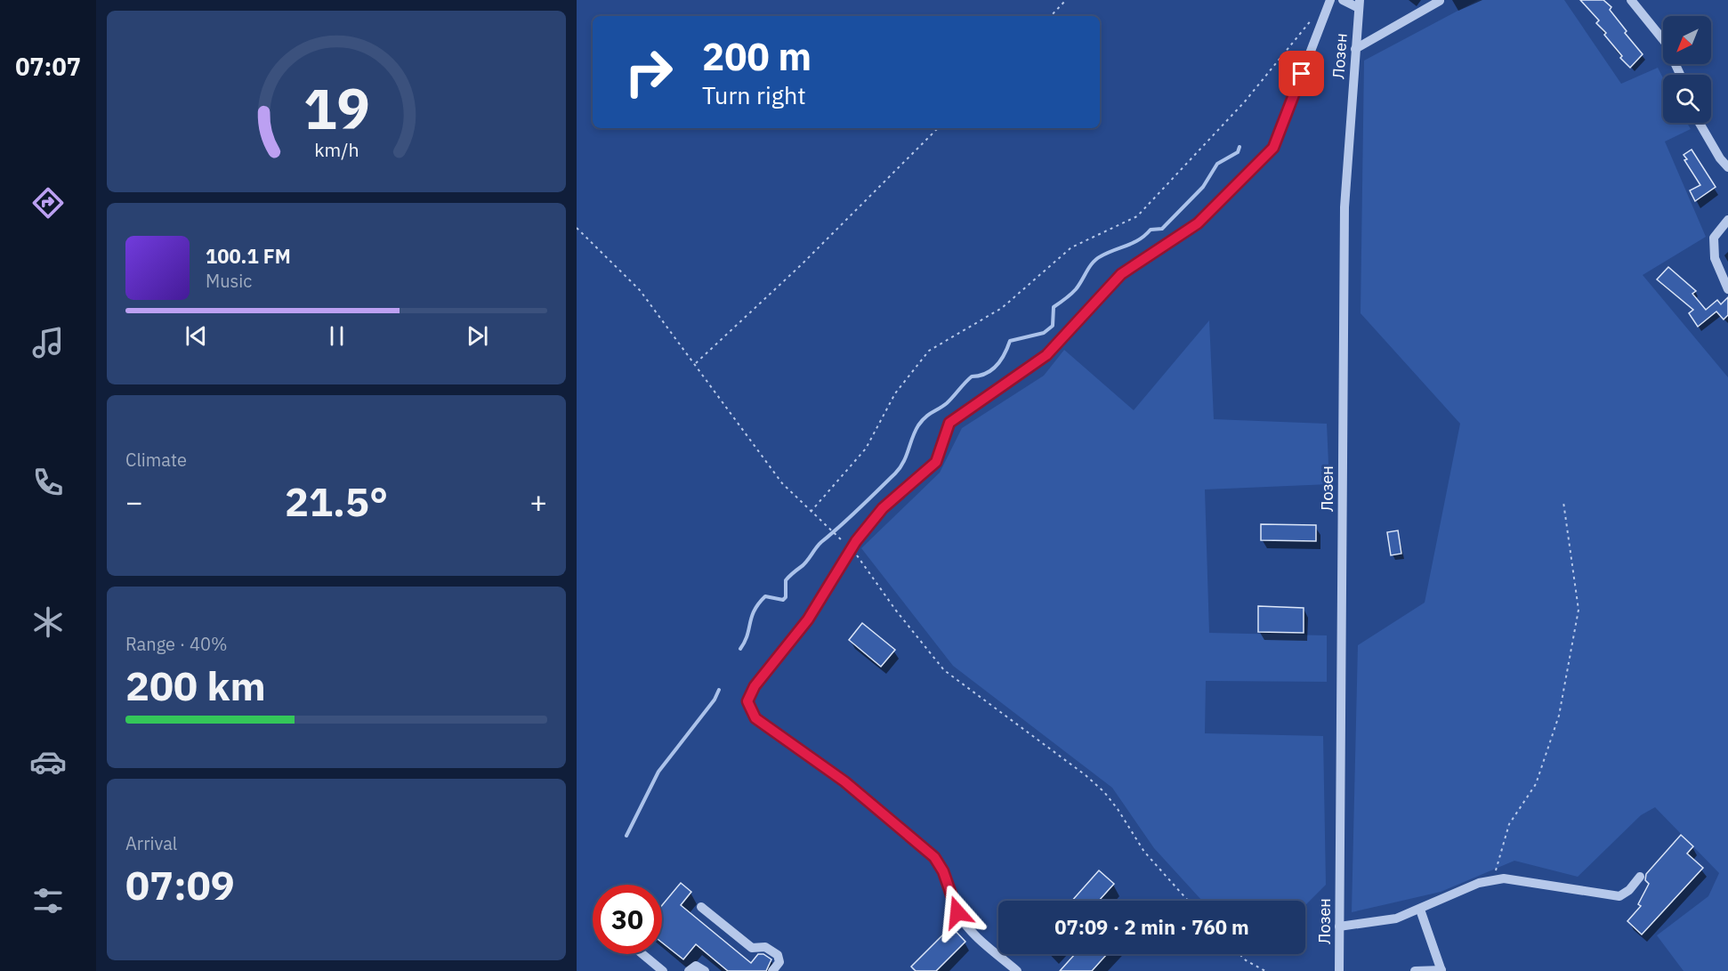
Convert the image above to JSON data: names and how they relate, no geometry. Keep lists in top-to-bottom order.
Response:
{
  "streets": {
    "street": ["Лозен"]
  },
  "north": "bottom left",
  "page": {
    "tabs": "07:07",
    "turn": ["200 m", "Turn right"],
    "song": ["100.1 FM", "Music"],
    "tile": [
      "Climate",
      ["Range · 40%", "200 km"],
      ["Arrival", "07:09"]
    ],
    "heat": ["−", "21.5°", "+"],
    "limit": "30",
    "trip": "07:09 · 2 min · 760 m",
    "gauge": ["19", "km/h"]
  }
}
